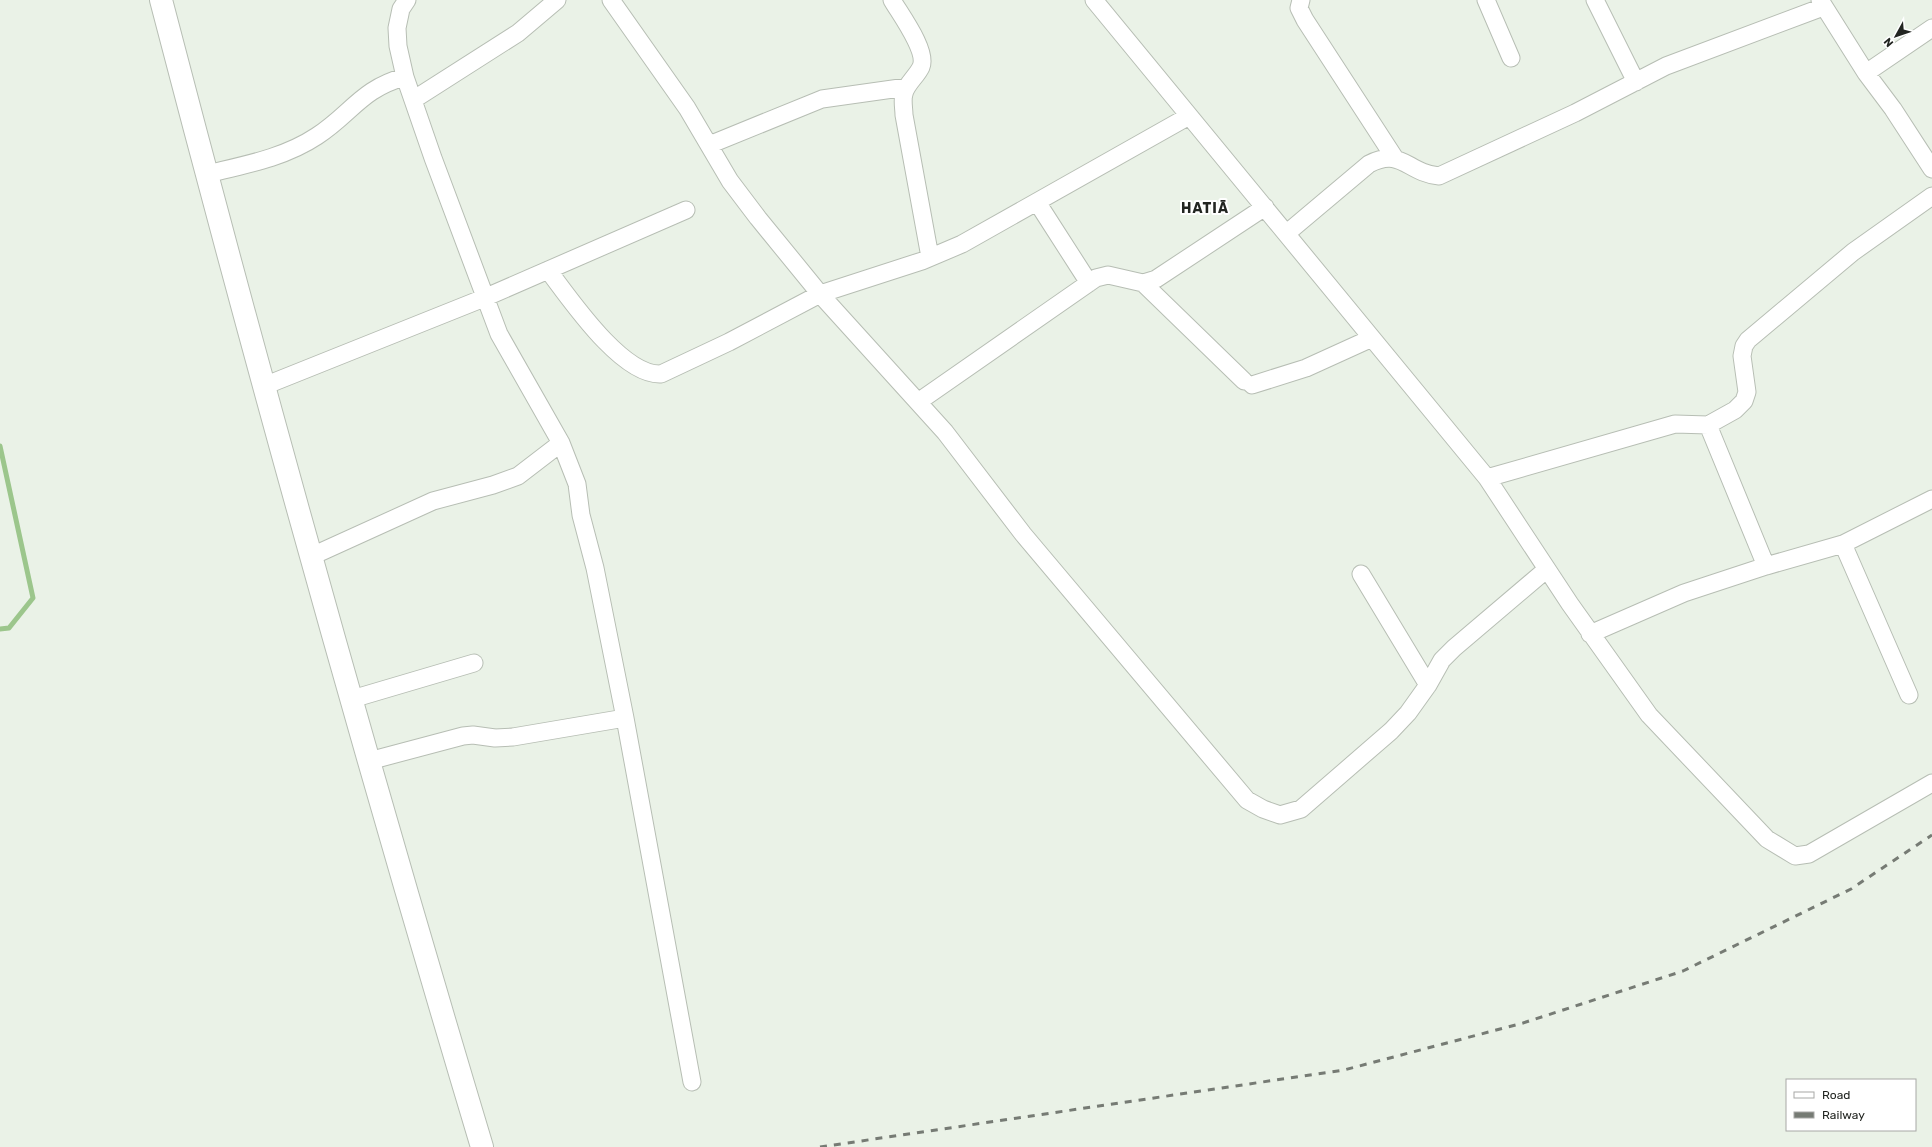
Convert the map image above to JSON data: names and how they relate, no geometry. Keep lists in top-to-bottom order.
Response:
{
  "districts": ["HATIĀ"],
  "legend": ["Road", "Railway"],
  "north": "bottom left"
}
